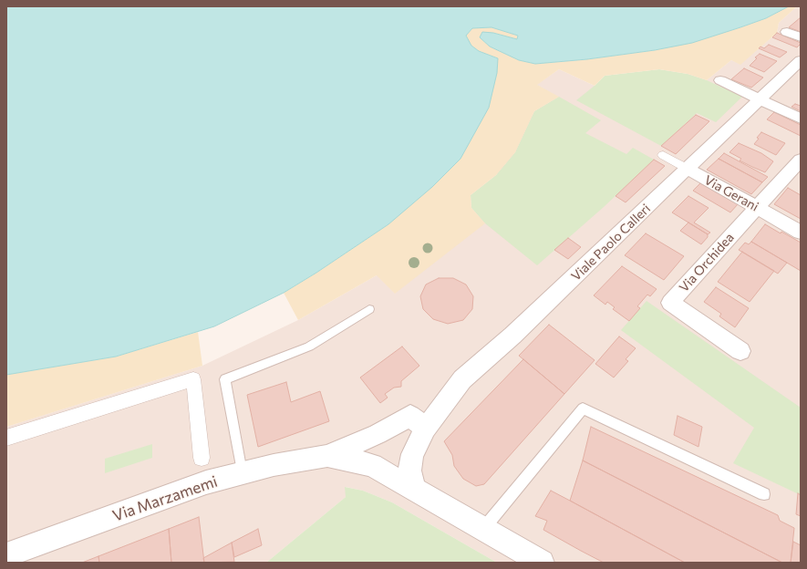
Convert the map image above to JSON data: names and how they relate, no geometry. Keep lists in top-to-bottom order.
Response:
{
  "streets": {
    "street": [
      "Via Gerani",
      "Viale Paolo Calleri",
      "Via Orchidea",
      "Via Marzamemi"
    ]
  },
  "crossings": [
    ["Via Gerani", "Viale Paolo Calleri"],
    ["Via Gerani", "Via Orchidea"]
  ]
}
